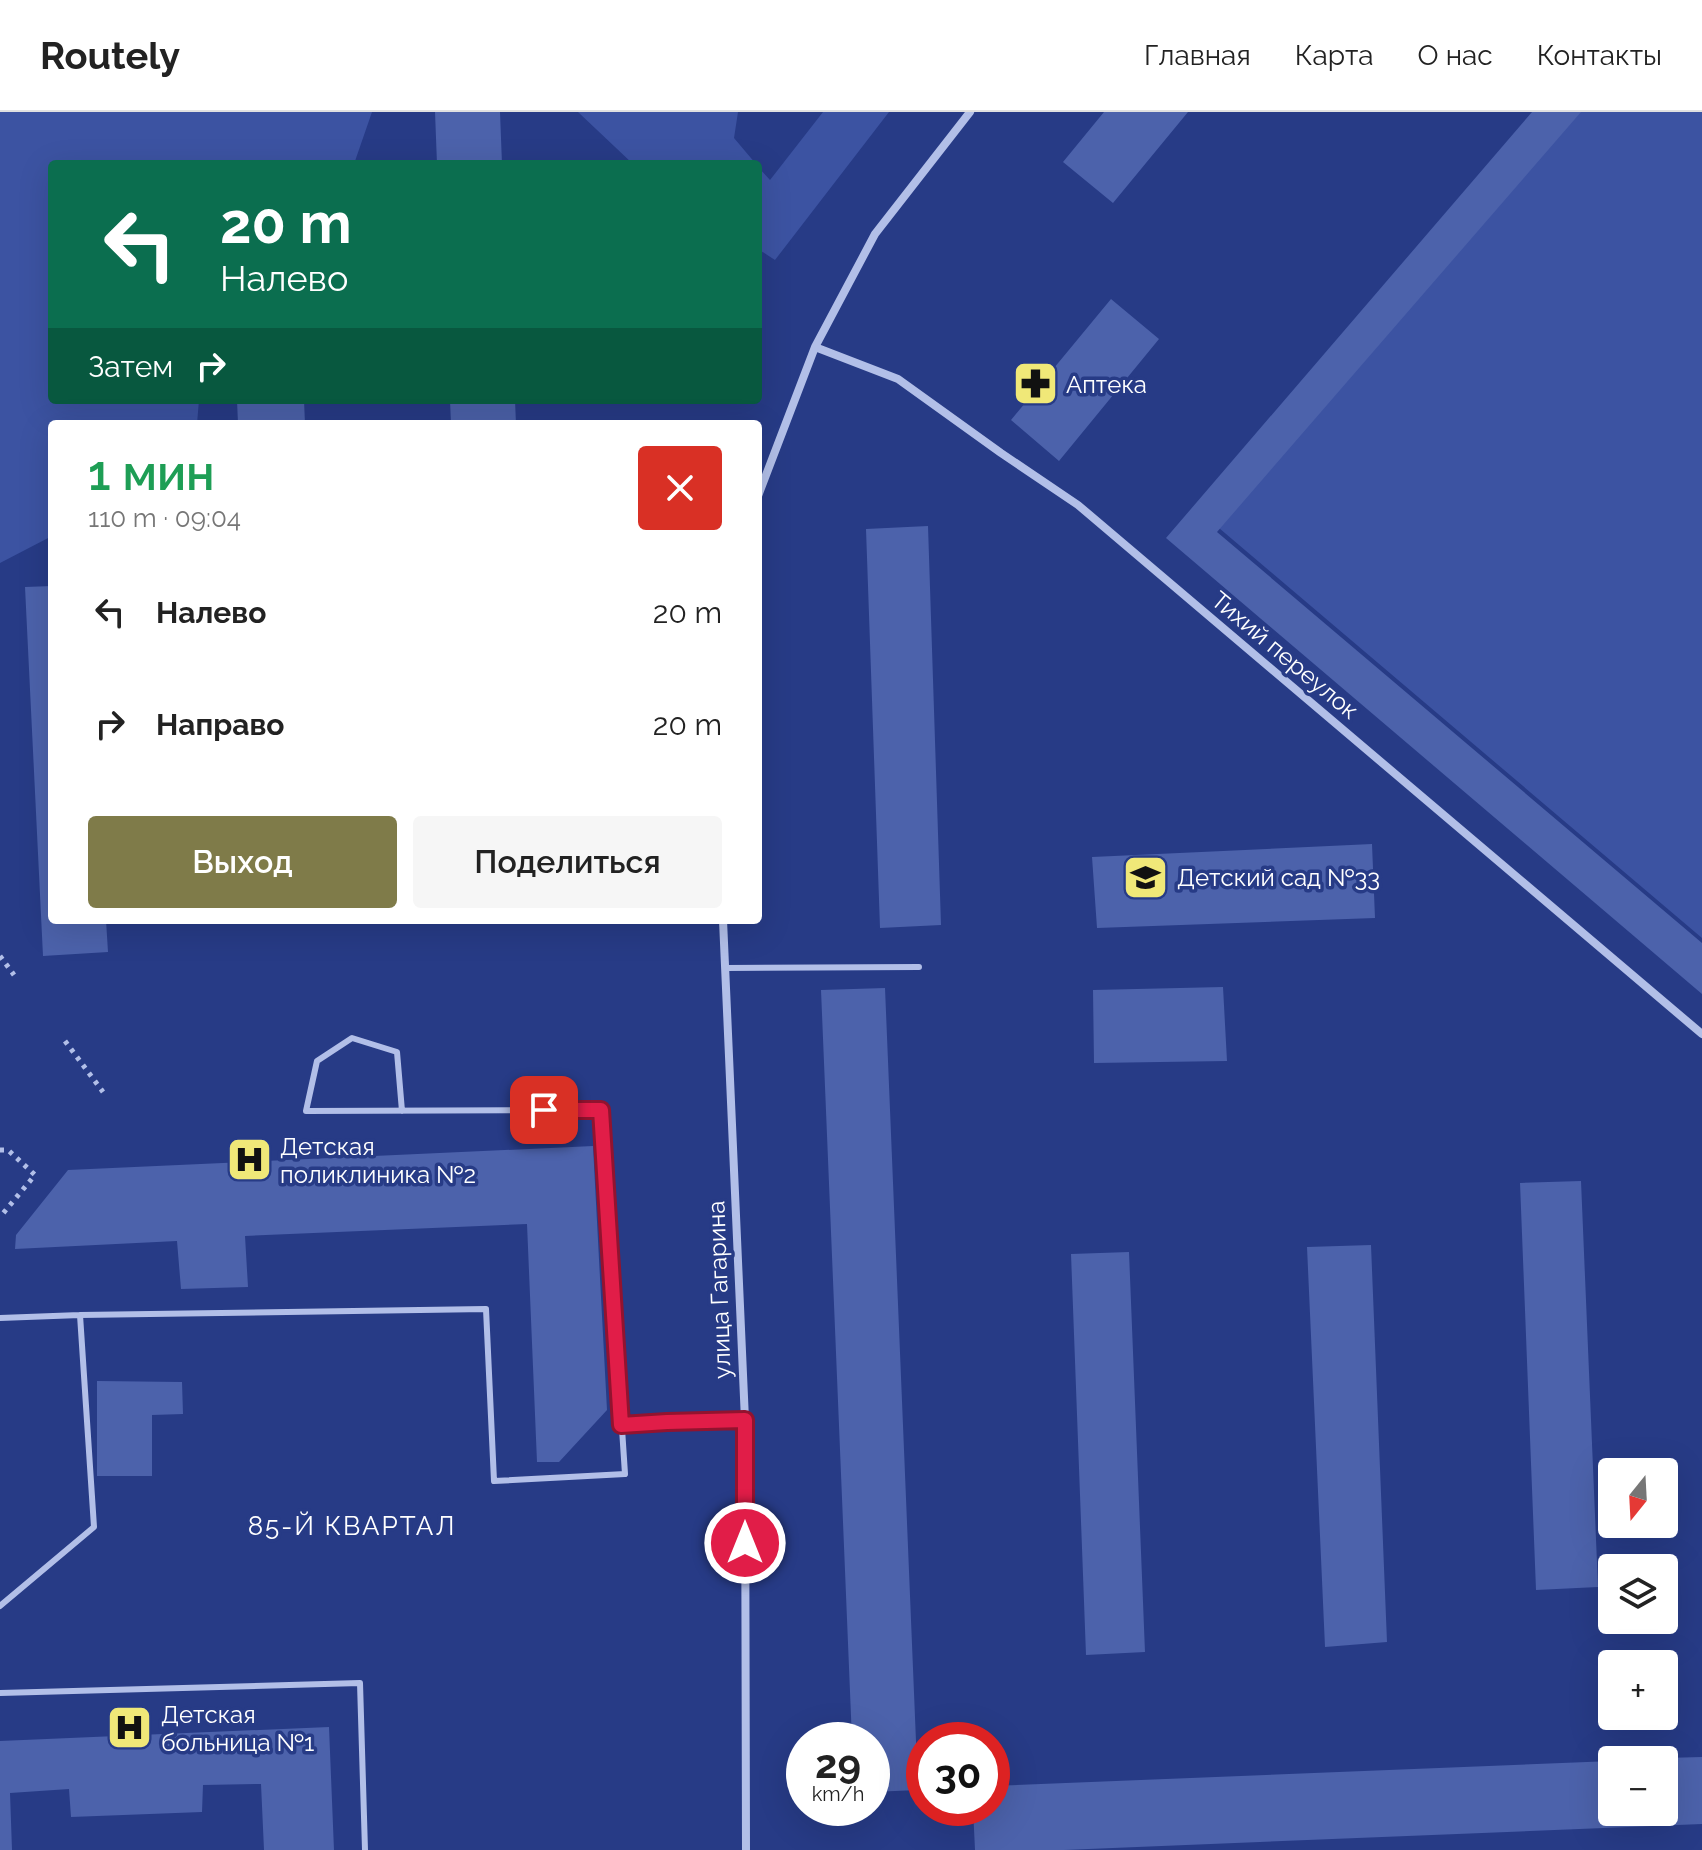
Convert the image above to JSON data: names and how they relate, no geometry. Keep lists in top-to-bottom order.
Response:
{
  "streets": {
    "street": ["Тихий переулок", "улица Гагарина"]
  },
  "districts": ["85-Й КВАРТАЛ"],
  "places": {
    "pharmacy": ["Аптека"],
    "school or university": ["Детский сад №33"],
    "hospital": ["Детская поликлиника №2", "Детская больница №1"]
  },
  "north": "bottom",
  "page": {
    "header": "Routely",
    "nav": [
      "Главная",
      "Карта",
      "О нас",
      "Контакты"
    ],
    "turn": ["20 m", "Налево"],
    "then": "Затем",
    "heading": ["1 мин", "110 m · 09:04"],
    "list": [
      {
        "name": "Налево",
        "value": "20 m"
      },
      {
        "name": "Направо",
        "value": "20 m"
      }
    ],
    "buttons": ["Выход", "Поделиться"],
    "map_buttons": ["+", "−"],
    "speed": "29 km/h",
    "limit": "30"
  }
}
